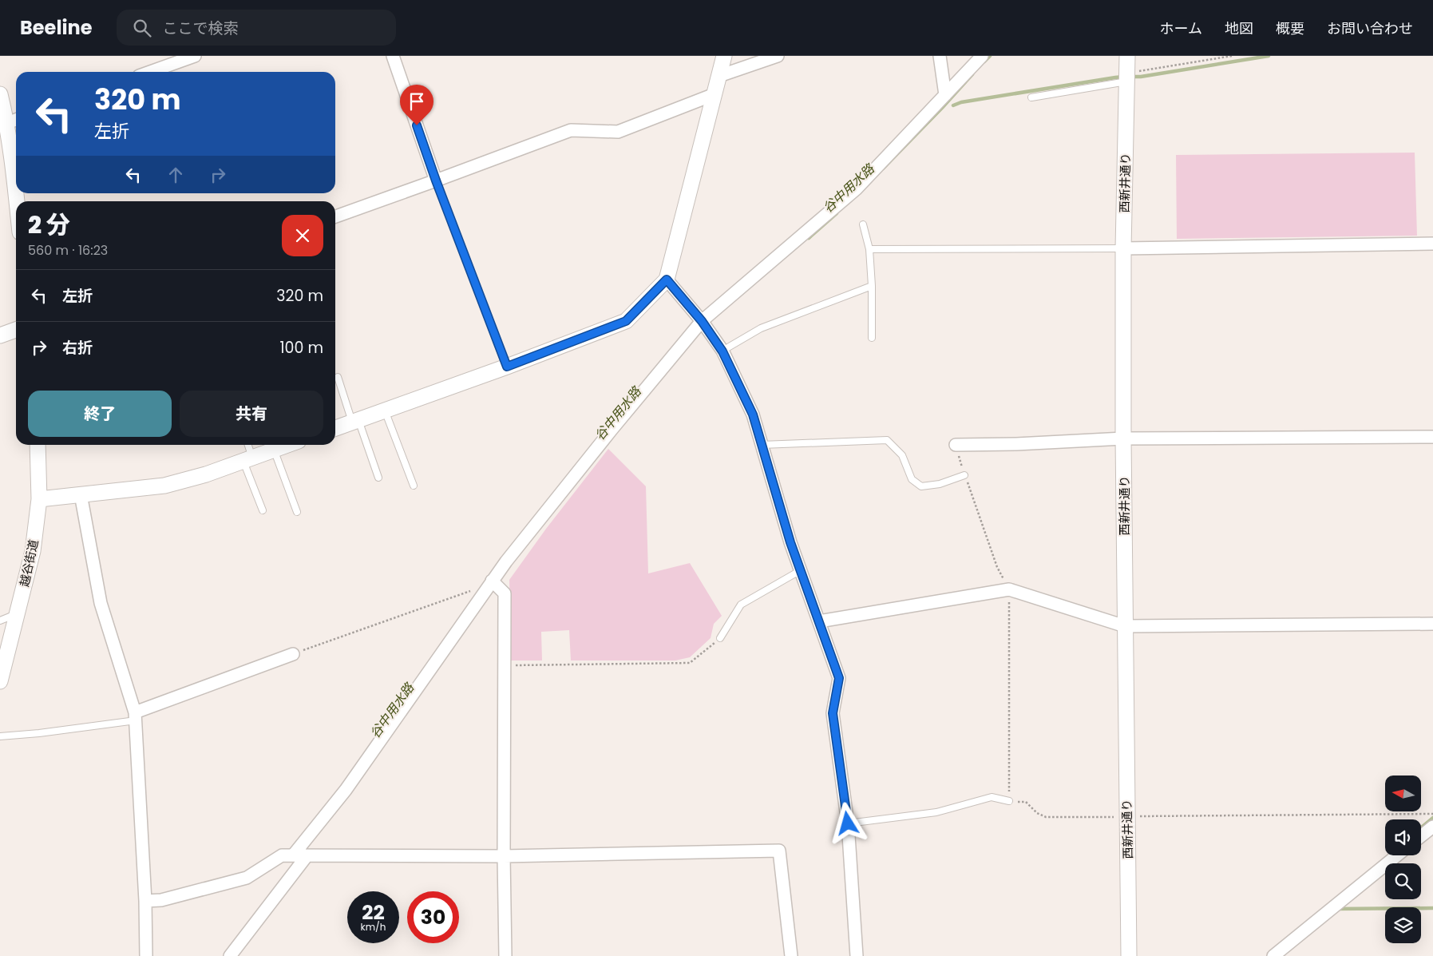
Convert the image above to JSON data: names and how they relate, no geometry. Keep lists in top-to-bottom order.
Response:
{
  "streets": {
    "street": ["西新井通り", "越谷街道"]
  },
  "water": ["谷中用水路"],
  "north": "left",
  "page": {
    "header": "Beeline",
    "search": "ここで検索",
    "nav": [
      "ホーム",
      "地図",
      "概要",
      "お問い合わせ"
    ],
    "turn": ["320 m", "左折"],
    "heading": ["2 分", "560 m · 16:23"],
    "list": [
      {
        "name": "左折",
        "value": "320 m"
      },
      {
        "name": "右折",
        "value": "100 m"
      }
    ],
    "buttons": ["終了", "共有"],
    "speed": "22 km/h",
    "limit": "30"
  }
}
